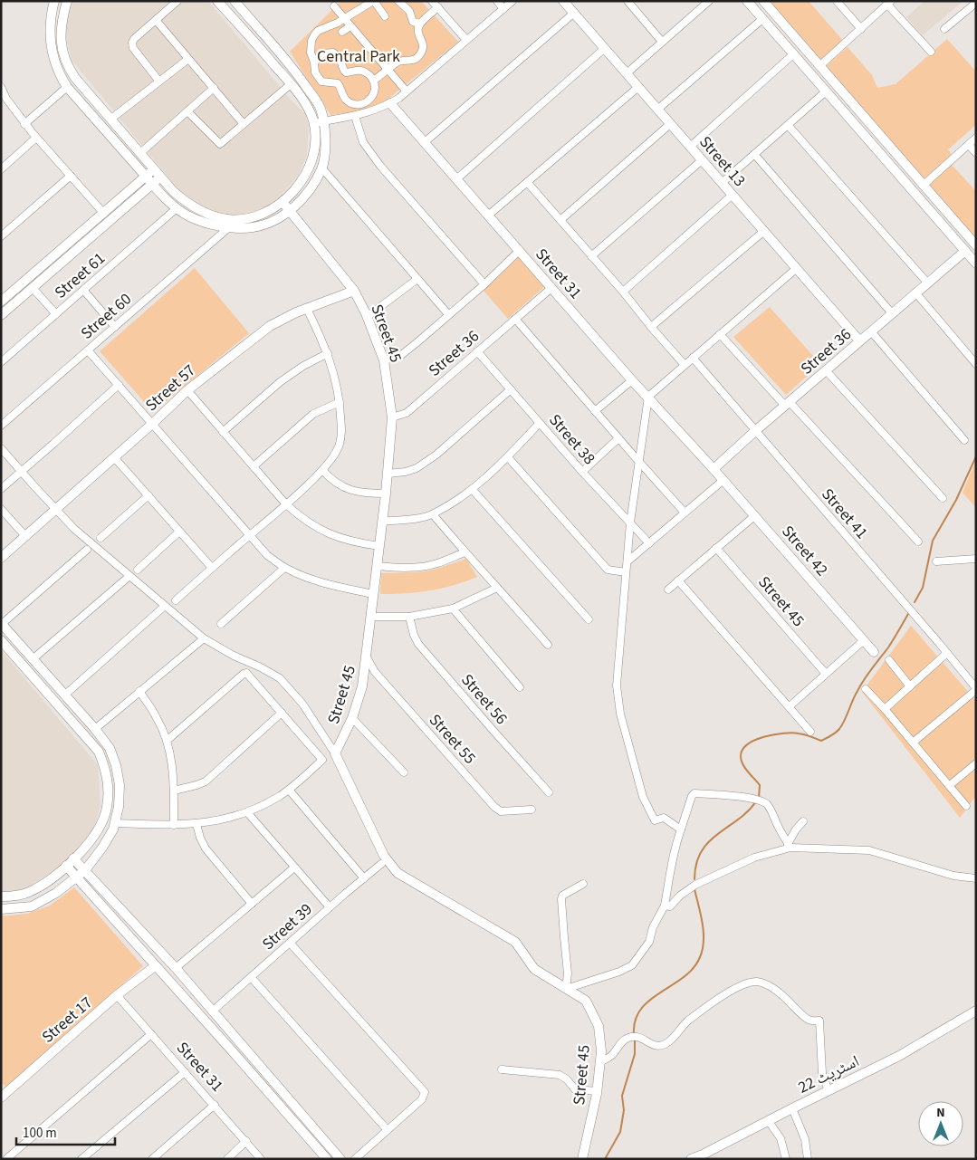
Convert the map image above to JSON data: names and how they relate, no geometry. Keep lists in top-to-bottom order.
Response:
{
  "streets": {
    "street": [
      "Street 13",
      "Street 31",
      "Street 61",
      "Street 60",
      "Street 45",
      "Street 36",
      "Street 57",
      "Street 38",
      "Street 41",
      "Street 42",
      "Street 56",
      "Street 55",
      "Street 39",
      "Street 17",
      "اسٹریٹ 22"
    ]
  },
  "crossings": [
    ["Street 13", "Street 36"],
    ["Street 31", "Street 36"],
    ["Street 31", "Street 42"],
    ["Street 31", "Street 17"],
    ["Street 45", "Street 36"],
    ["Street 45", "Street 57"],
    ["Street 45", "Street 55"],
    ["Street 36", "Street 38"],
    ["Street 36", "Street 41"],
    ["Street 36", "Street 42"]
  ],
  "parks": ["Central Park"],
  "scale_bar": "100 m",
  "north": "top"
}
